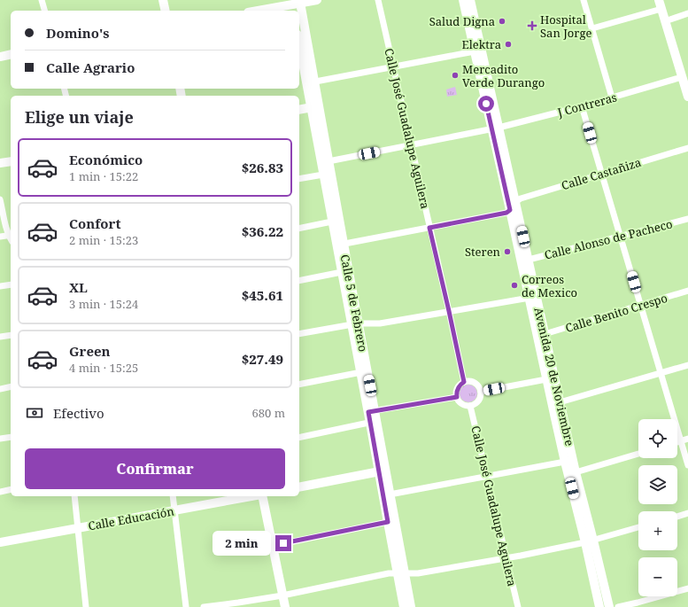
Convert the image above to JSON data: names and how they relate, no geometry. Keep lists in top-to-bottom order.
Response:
{
  "streets": {
    "street": [
      "J Contreras",
      "Calle José Guadalupe Aguilera",
      "Calle Castañiza",
      "Calle Alonso de Pacheco",
      "Calle 5 de Febrero",
      "Calle Benito Crespo",
      "Avenida 20 de Noviembre",
      "Calle Educación"
    ]
  },
  "crossings": [
    ["J Contreras", "Calle José Guadalupe Aguilera"],
    ["J Contreras", "Calle 5 de Febrero"],
    ["J Contreras", "Avenida 20 de Noviembre"],
    ["Calle Castañiza", "Avenida 20 de Noviembre"],
    ["Calle Alonso de Pacheco", "Avenida 20 de Noviembre"],
    ["Calle Benito Crespo", "Avenida 20 de Noviembre"]
  ],
  "places": {
    "other": [
      "Salud Digna",
      "Elektra",
      "Mercadito Verde Durango",
      "Steren",
      "Correos de Mexico"
    ],
    "health": ["Hospital San Jorge"]
  },
  "page": {
    "banner": ["Domino's", "Calle Agrario"],
    "heading": "Elige un viaje",
    "list": [
      {
        "name": "Económico",
        "note": "1 min · 15:22",
        "value": "$26.83"
      },
      {
        "name": "Confort",
        "note": "2 min · 15:23",
        "value": "$36.22"
      },
      {
        "name": "XL",
        "note": "3 min · 15:24",
        "value": "$45.61"
      },
      {
        "name": "Green",
        "note": "4 min · 15:25",
        "value": "$27.49"
      }
    ],
    "pay": ["Efectivo", "680 m"],
    "map_buttons": ["+", "−"],
    "buttons": "Confirmar",
    "bubble": "2 min"
  }
}
